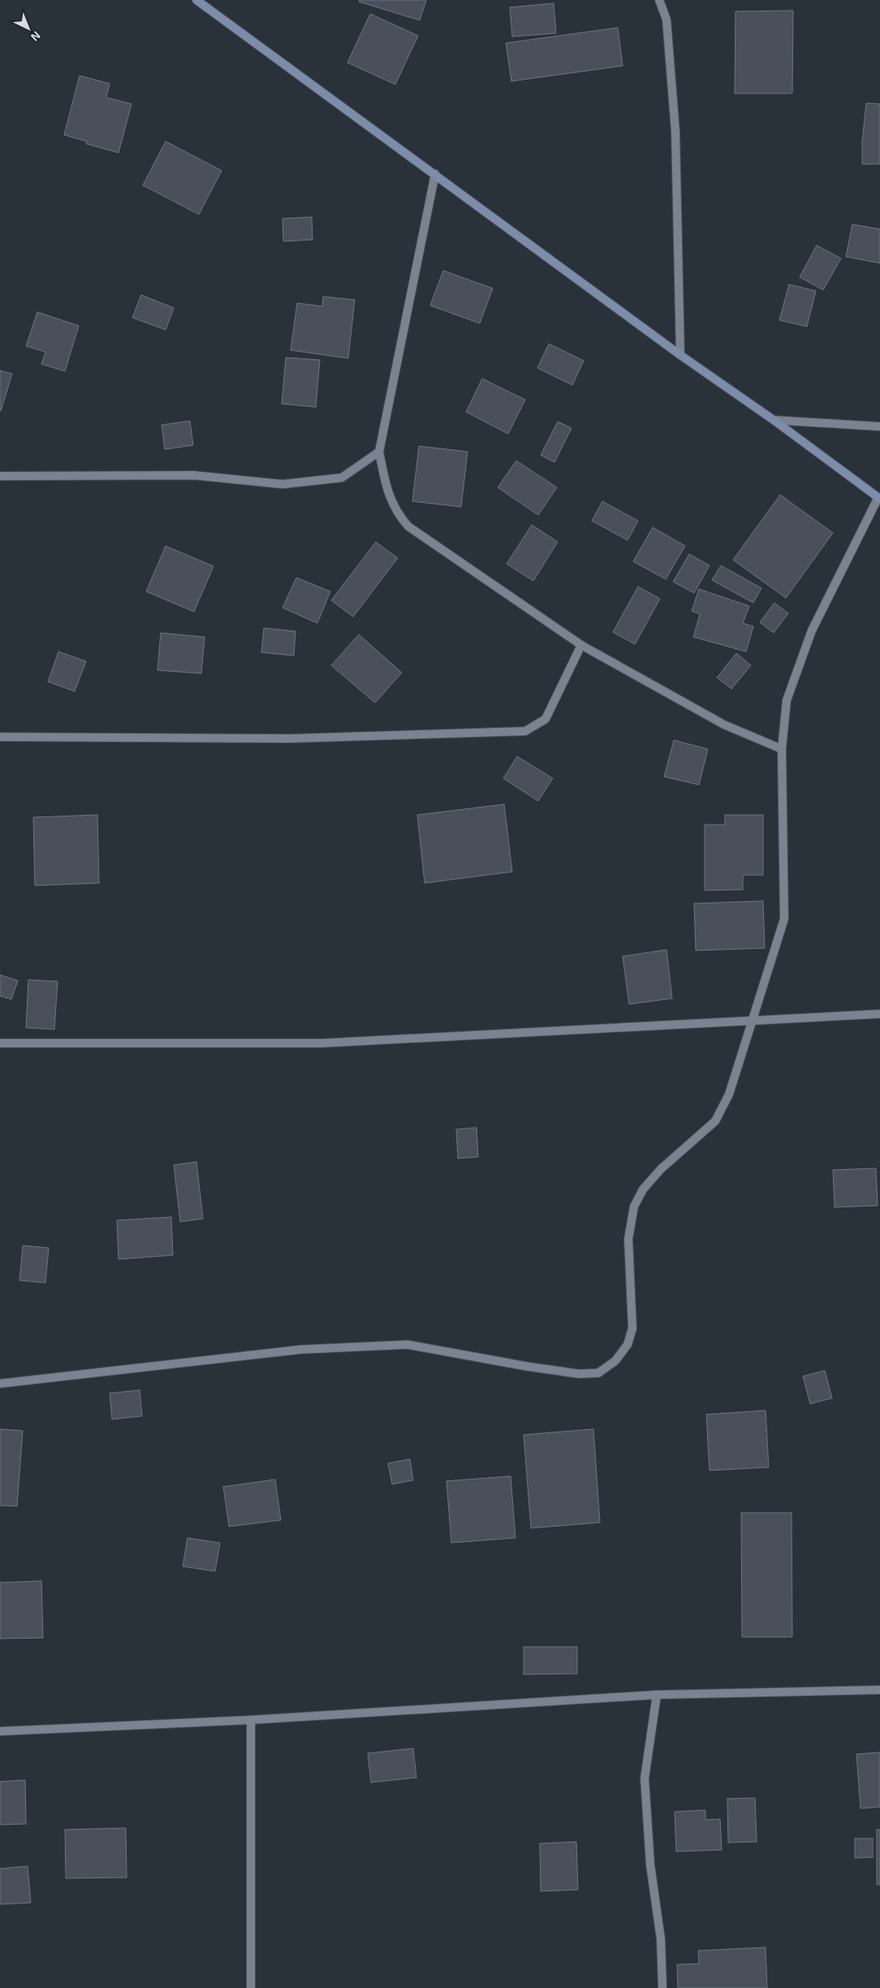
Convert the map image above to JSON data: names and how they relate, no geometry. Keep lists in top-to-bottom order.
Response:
{
  "north": "bottom right"
}
